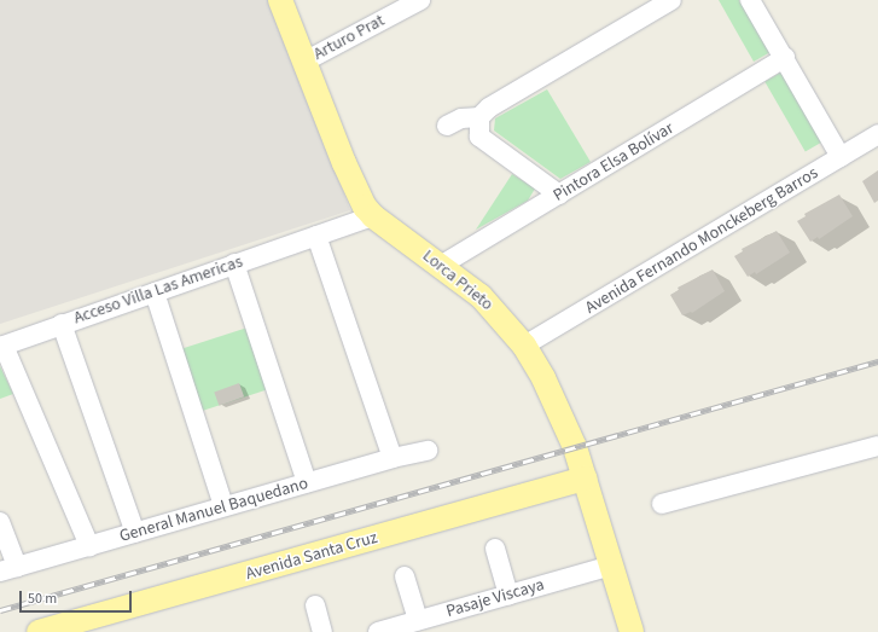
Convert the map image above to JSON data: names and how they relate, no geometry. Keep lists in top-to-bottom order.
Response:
{
  "streets": {
    "main road": ["Lorca Prieto", "Avenida Santa Cruz"],
    "street": [
      "Arturo Prat",
      "Pintora Elsa Bolívar",
      "Avenida Fernando Monckeberg Barros",
      "Acceso Villa Las Americas",
      "General Manuel Baquedano",
      "Pasaje Viscaya"
    ]
  },
  "crossings": [
    ["Arturo Prat", "Lorca Prieto"],
    ["Pintora Elsa Bolívar", "Lorca Prieto"],
    ["Avenida Fernando Monckeberg Barros", "Lorca Prieto"],
    ["Lorca Prieto", "Acceso Villa Las Americas"],
    ["Lorca Prieto", "Avenida Santa Cruz"],
    ["Lorca Prieto", "Pasaje Viscaya"]
  ],
  "scale_bar": "50 m"
}
